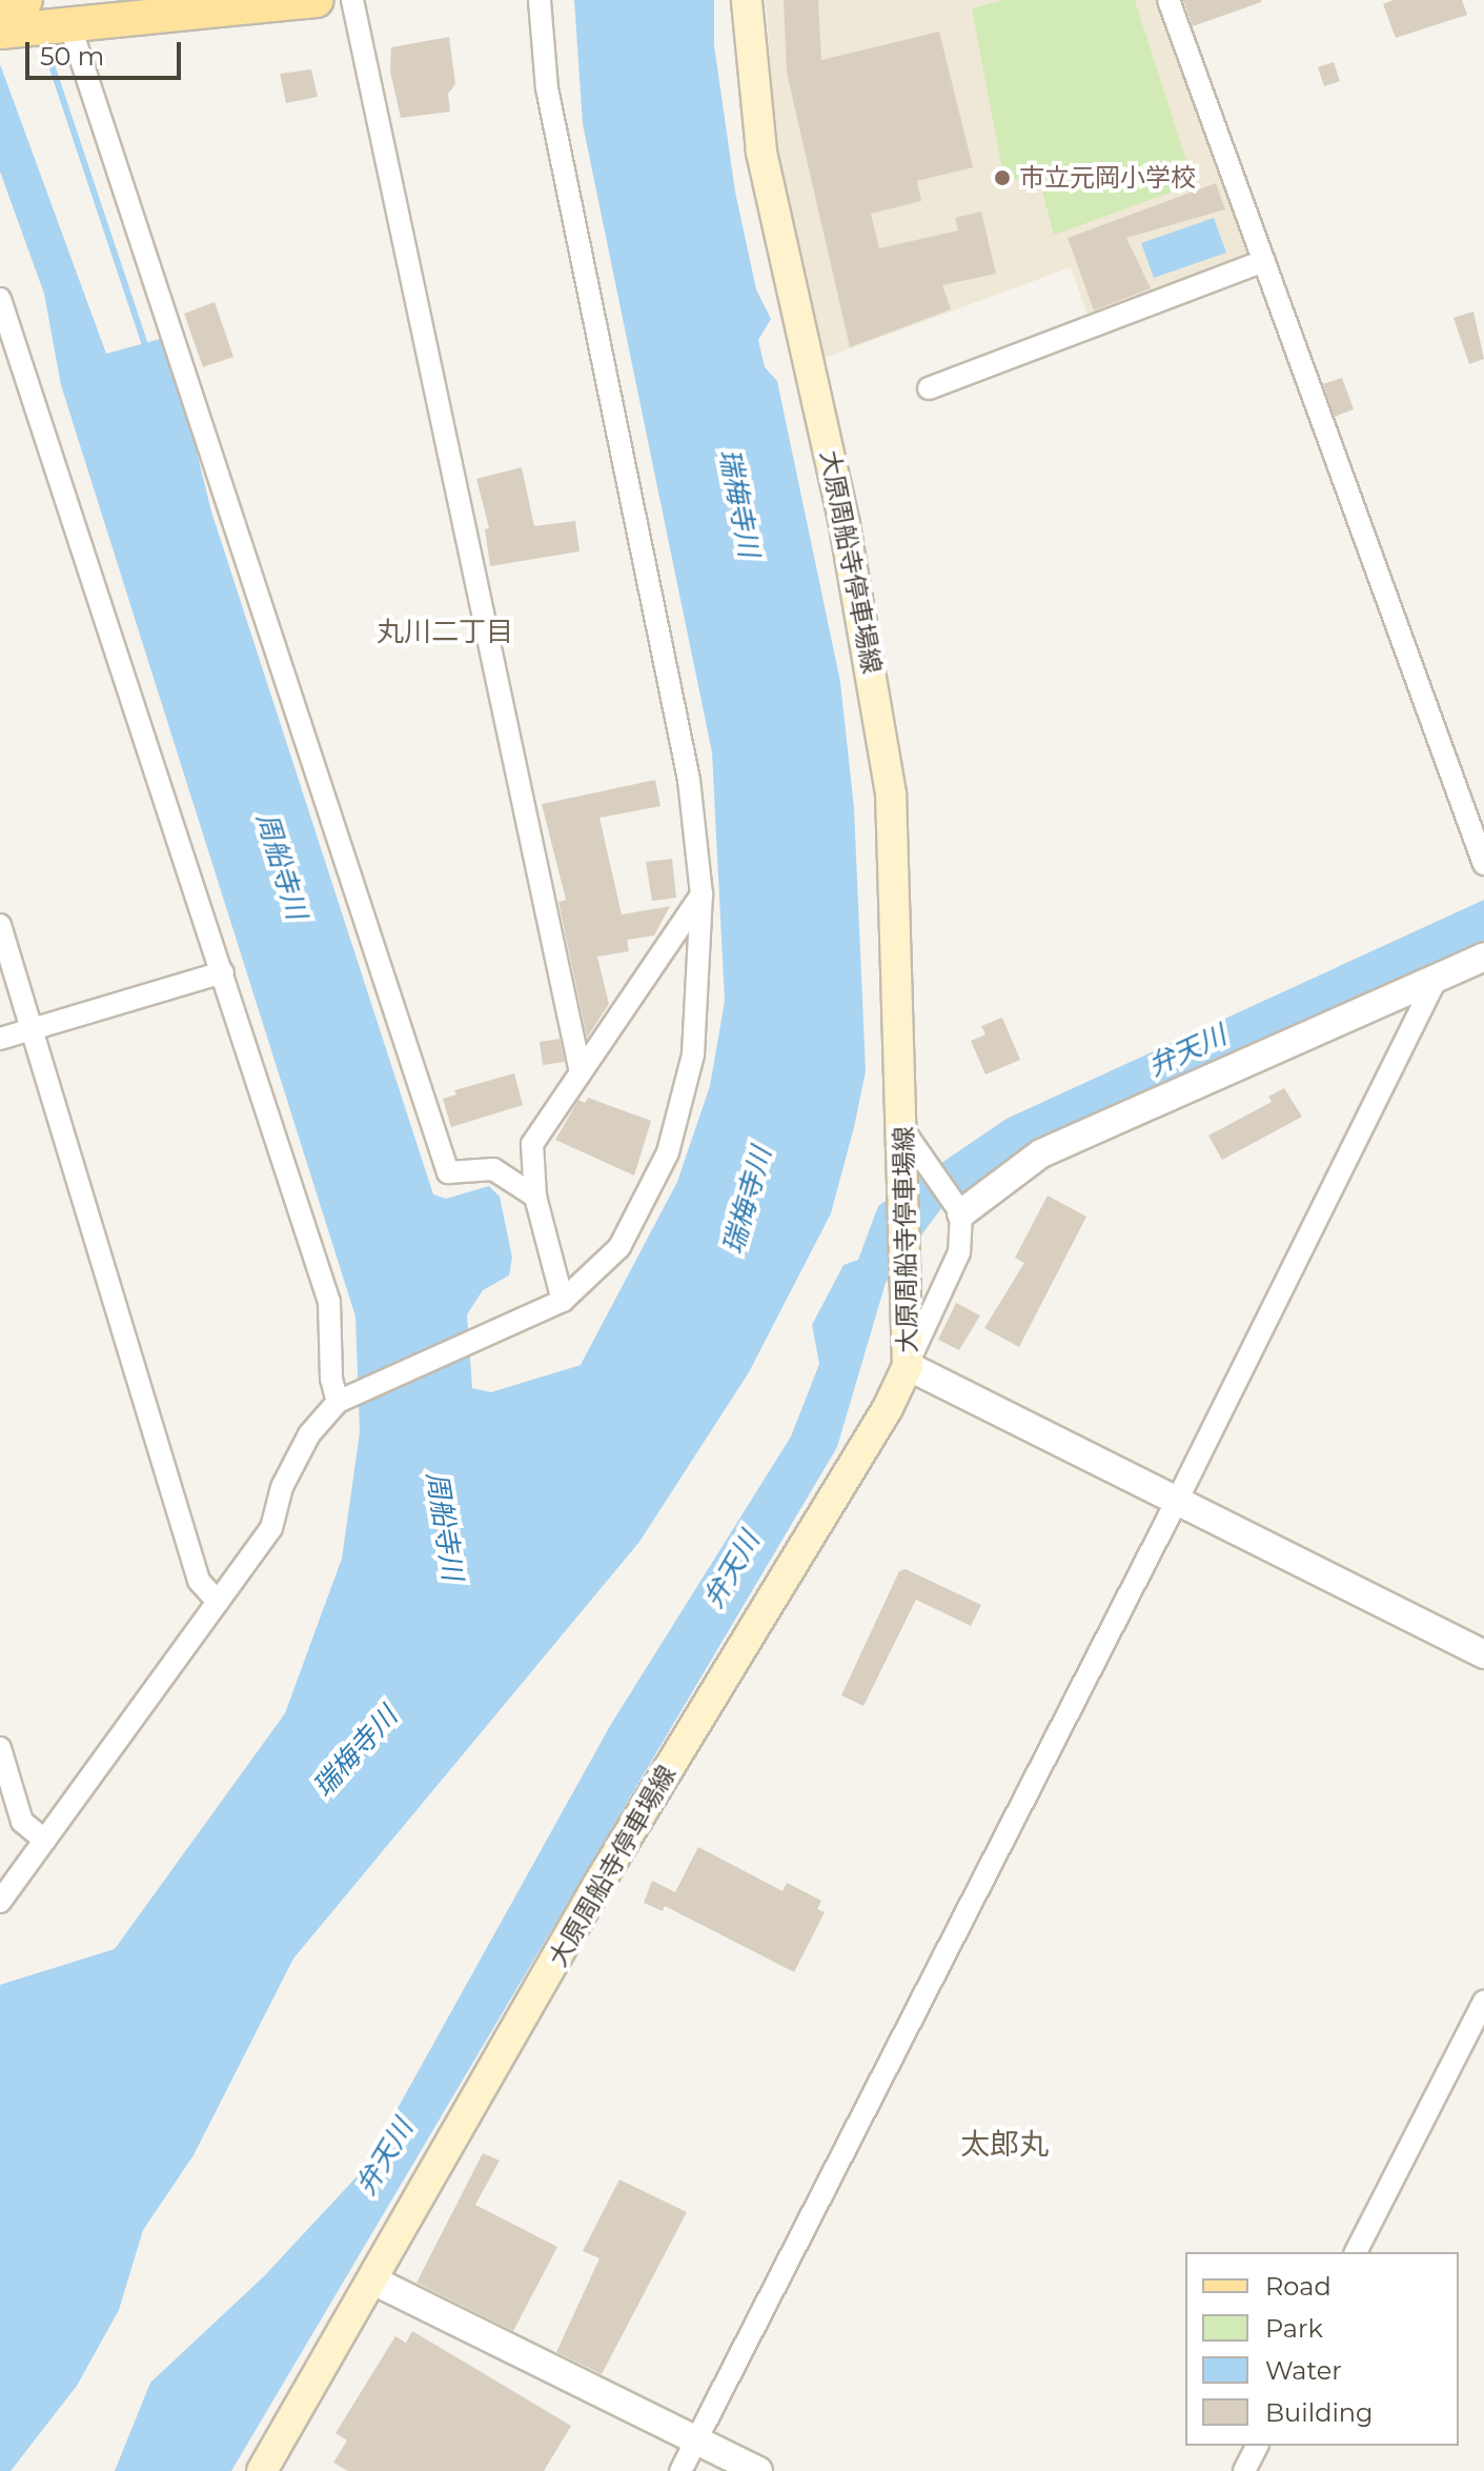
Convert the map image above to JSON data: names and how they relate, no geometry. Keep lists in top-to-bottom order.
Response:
{
  "streets": {
    "main road": ["大原周船寺停車場線"]
  },
  "districts": ["丸川二丁目", "太郎丸"],
  "water": ["瑞梅寺川", "周船寺川", "弁天川"],
  "places": ["市立元岡小学校"],
  "legend": [
    "Road",
    "Park",
    "Water",
    "Building"
  ],
  "scale_bar": "50 m"
}
